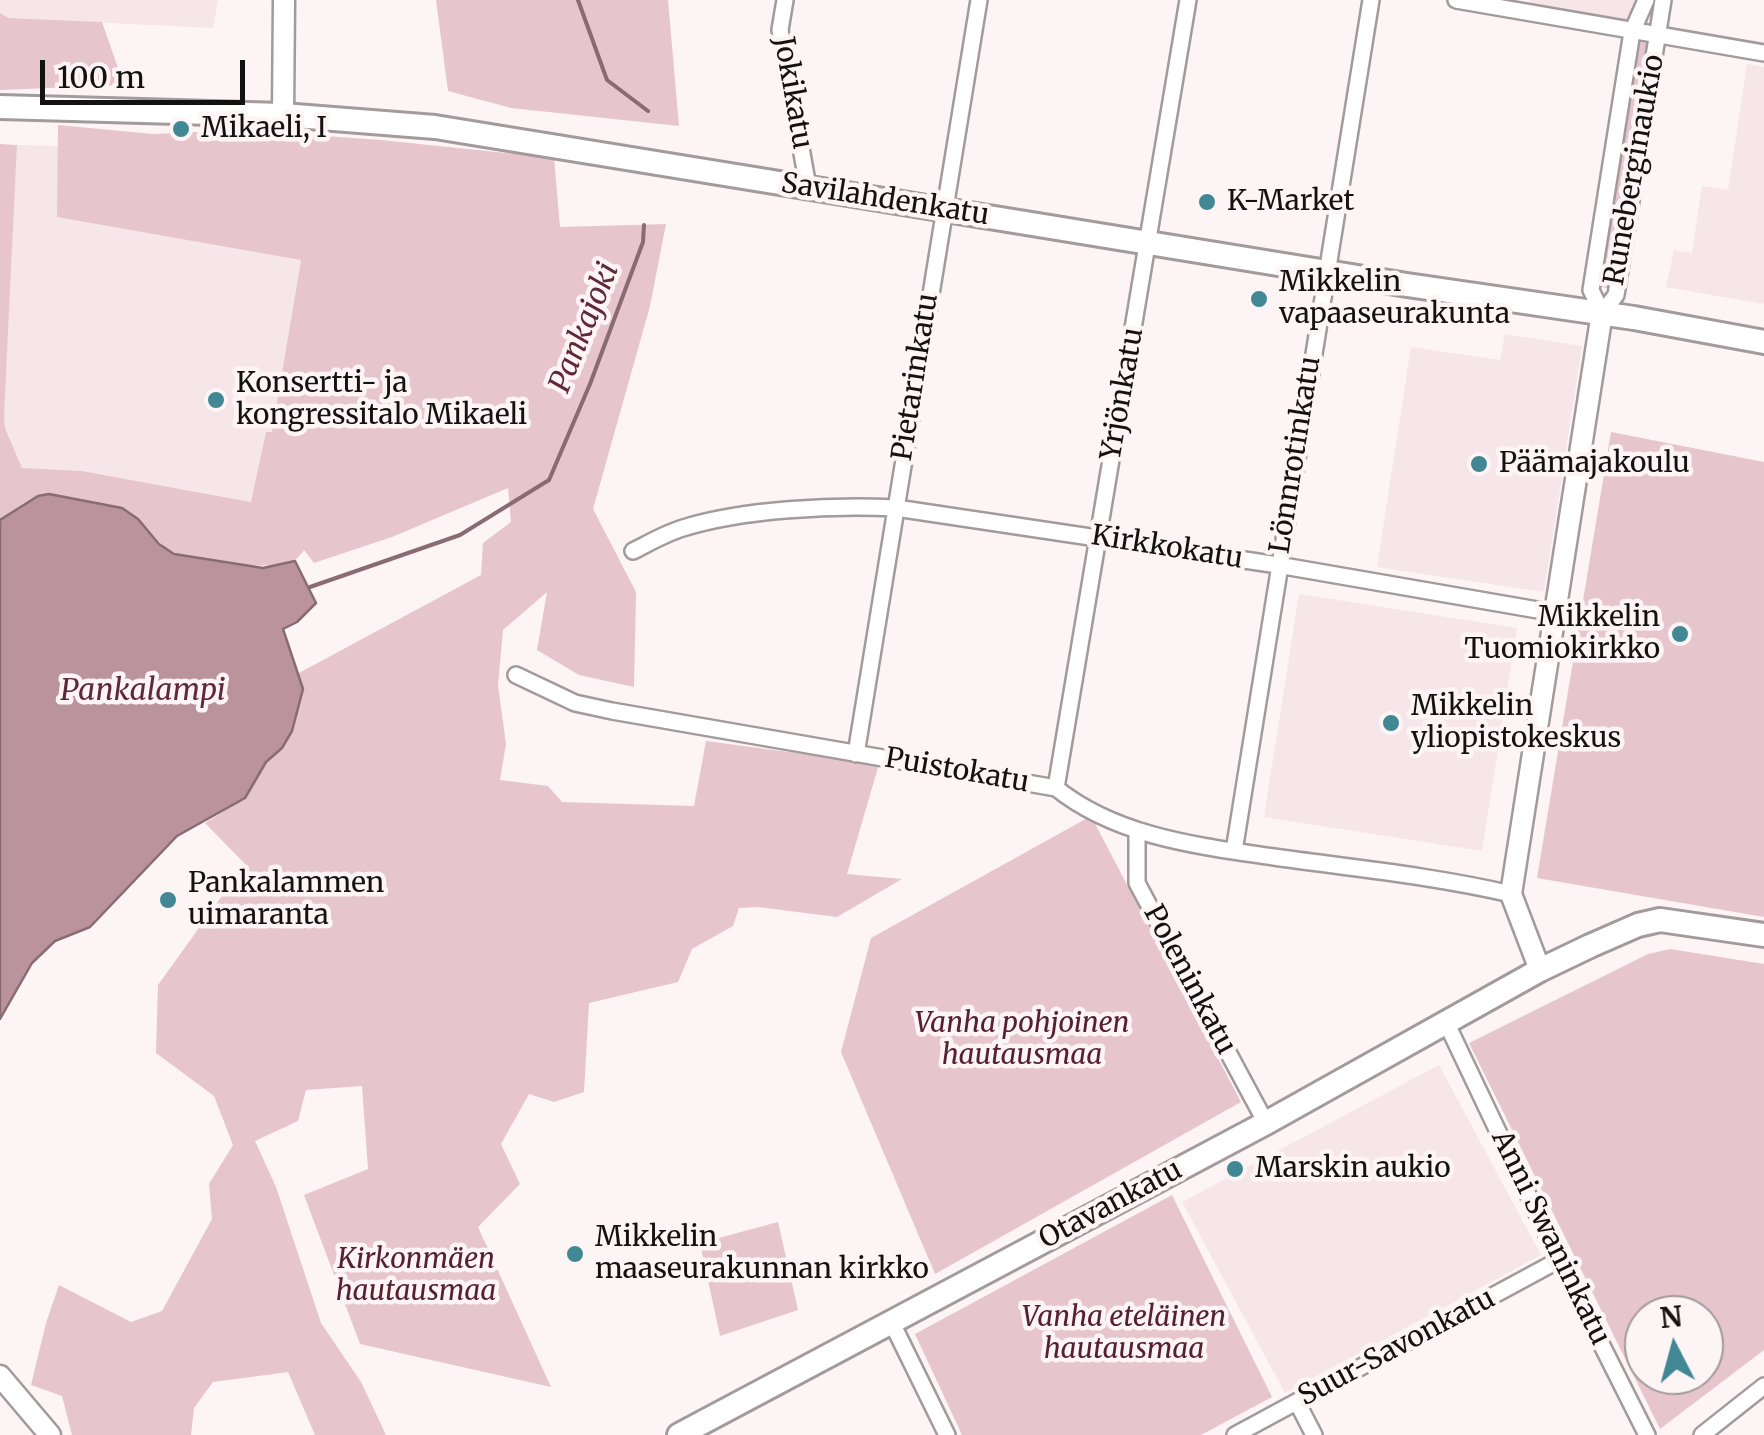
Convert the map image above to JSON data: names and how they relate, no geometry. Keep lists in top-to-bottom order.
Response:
{
  "streets": {
    "main road": ["Savilahdenkatu", "Otavankatu"],
    "street": [
      "Jokikatu",
      "Runeberginaukio",
      "Pietarinkatu",
      "Yrjönkatu",
      "Lönnrotinkatu",
      "Kirkkokatu",
      "Puistokatu",
      "Poleninkatu",
      "Anni Swaninkatu",
      "Suur-Savonkatu"
    ]
  },
  "crossings": [
    ["Jokikatu", "Savilahdenkatu"],
    ["Runeberginaukio", "Savilahdenkatu"],
    ["Savilahdenkatu", "Pietarinkatu"],
    ["Savilahdenkatu", "Yrjönkatu"],
    ["Savilahdenkatu", "Lönnrotinkatu"],
    ["Pietarinkatu", "Kirkkokatu"],
    ["Pietarinkatu", "Puistokatu"],
    ["Yrjönkatu", "Kirkkokatu"],
    ["Yrjönkatu", "Puistokatu"],
    ["Lönnrotinkatu", "Kirkkokatu"],
    ["Lönnrotinkatu", "Puistokatu"],
    ["Puistokatu", "Poleninkatu"],
    ["Poleninkatu", "Otavankatu"],
    ["Otavankatu", "Anni Swaninkatu"],
    ["Anni Swaninkatu", "Suur-Savonkatu"]
  ],
  "water": ["Pankajoki", "Pankalampi"],
  "parks": ["Vanha pohjoinen hautausmaa", "Kirkonmäen hautausmaa", "Vanha eteläinen hautausmaa"],
  "places": [
    "Mikaeli, I",
    "K-Market",
    "Mikkelin vapaaseurakunta",
    "Konsertti- ja kongressitalo Mikaeli",
    "Päämajakoulu",
    "Mikkelin Tuomiokirkko",
    "Mikkelin yliopistokeskus",
    "Pankalammen uimaranta",
    "Marskin aukio",
    "Mikkelin maaseurakunnan kirkko"
  ],
  "scale_bar": "100 m",
  "north": "top"
}
